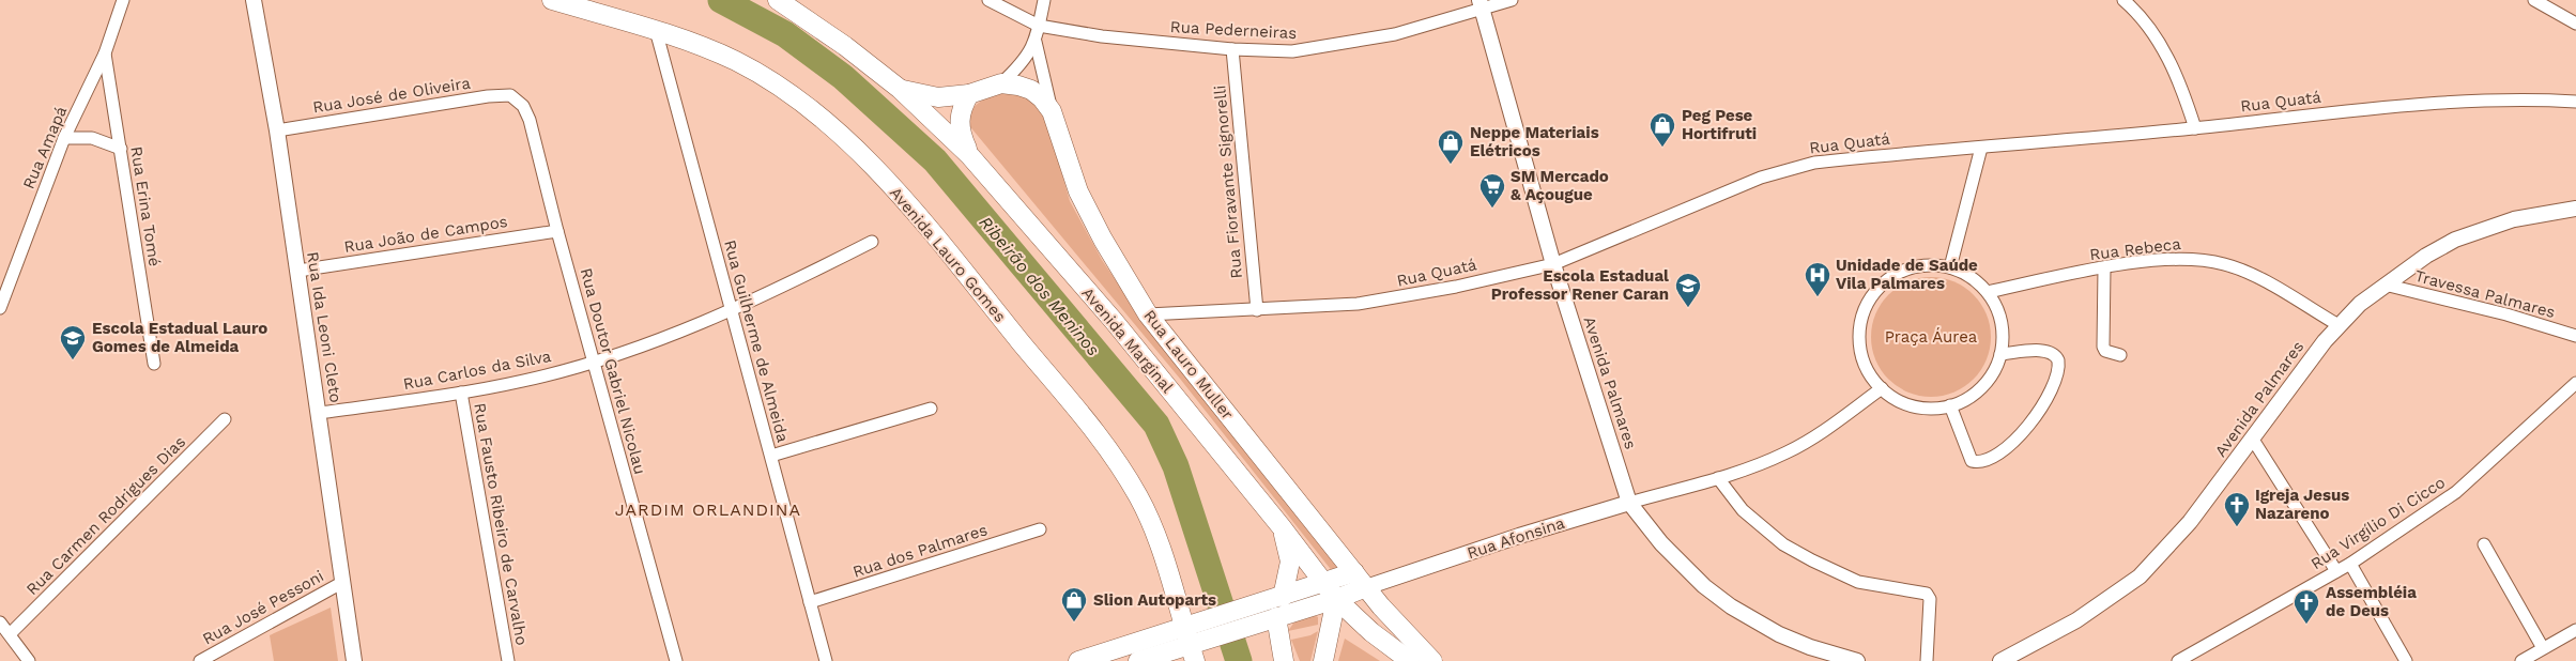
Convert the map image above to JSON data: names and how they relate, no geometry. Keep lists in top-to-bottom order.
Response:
{
  "streets": {
    "main road": [
      "Avenida Lauro Gomes",
      "Avenida Marginal",
      "Rua Lauro Muller",
      "Rua Afonsina"
    ],
    "street": [
      "Rua Pederneiras",
      "Rua José de Oliveira",
      "Rua Quatá",
      "Rua Amapá",
      "Rua Fioravante Signorelli",
      "Rua Erina Tomé",
      "Rua João de Campos",
      "Rua Rebeca",
      "Travessa Palmares",
      "Rua Ida Leoni Cleto",
      "Rua Guilherme de Almeida",
      "Rua Carlos da Silva",
      "Rua Doutor Gabriel Nicolau",
      "Avenida Palmares",
      "Rua Carmen Rodrigues Dias",
      "Rua Virgílio Di Cicco",
      "Rua Fausto Ribeiro de Carvalho",
      "Rua dos Palmares",
      "Rua José Pessoni"
    ]
  },
  "crossings": [
    ["Rua Pederneiras", "Rua Fioravante Signorelli"],
    ["Rua Pederneiras", "Avenida Palmares"],
    ["Rua José de Oliveira", "Rua Ida Leoni Cleto"],
    ["Rua José de Oliveira", "Rua Doutor Gabriel Nicolau"],
    ["Rua Quatá", "Rua Fioravante Signorelli"],
    ["Rua Quatá", "Rua Lauro Muller"],
    ["Rua Quatá", "Avenida Palmares"],
    ["Rua Amapá", "Rua Erina Tomé"],
    ["Rua João de Campos", "Rua Ida Leoni Cleto"],
    ["Rua João de Campos", "Rua Doutor Gabriel Nicolau"],
    ["Rua Rebeca", "Avenida Palmares"],
    ["Rua Rebeca", "Rua Afonsina"],
    ["Avenida Lauro Gomes", "Rua Guilherme de Almeida"],
    ["Avenida Lauro Gomes", "Rua Afonsina"],
    ["Travessa Palmares", "Avenida Palmares"],
    ["Rua Ida Leoni Cleto", "Rua Carlos da Silva"],
    ["Rua Ida Leoni Cleto", "Rua José Pessoni"],
    ["Avenida Marginal", "Rua Lauro Muller"],
    ["Avenida Marginal", "Rua Afonsina"],
    ["Rua Guilherme de Almeida", "Rua Carlos da Silva"],
    ["Rua Guilherme de Almeida", "Rua dos Palmares"],
    ["Rua Lauro Muller", "Rua Afonsina"],
    ["Rua Carlos da Silva", "Rua Doutor Gabriel Nicolau"],
    ["Rua Carlos da Silva", "Rua Fausto Ribeiro de Carvalho"],
    ["Avenida Palmares", "Rua Afonsina"]
  ],
  "districts": ["JARDIM ORLANDINA"],
  "water": ["Ribeirão dos Meninos"],
  "parks": ["Praça Áurea"],
  "places": {
    "shop": ["Peg Pese Hortifruti", "Neppe Materiais Elétricos", "Slion Autoparts"],
    "supermarket": ["SM Mercado & Açougue"],
    "hospital": ["Unidade de Saúde Vila Palmares"],
    "school or university": ["Escola Estadual Professor Rener Caran", "Escola Estadual Lauro Gomes de Almeida"],
    "church": ["Igreja Jesus Nazareno", "Assembléia de Deus"]
  }
}
